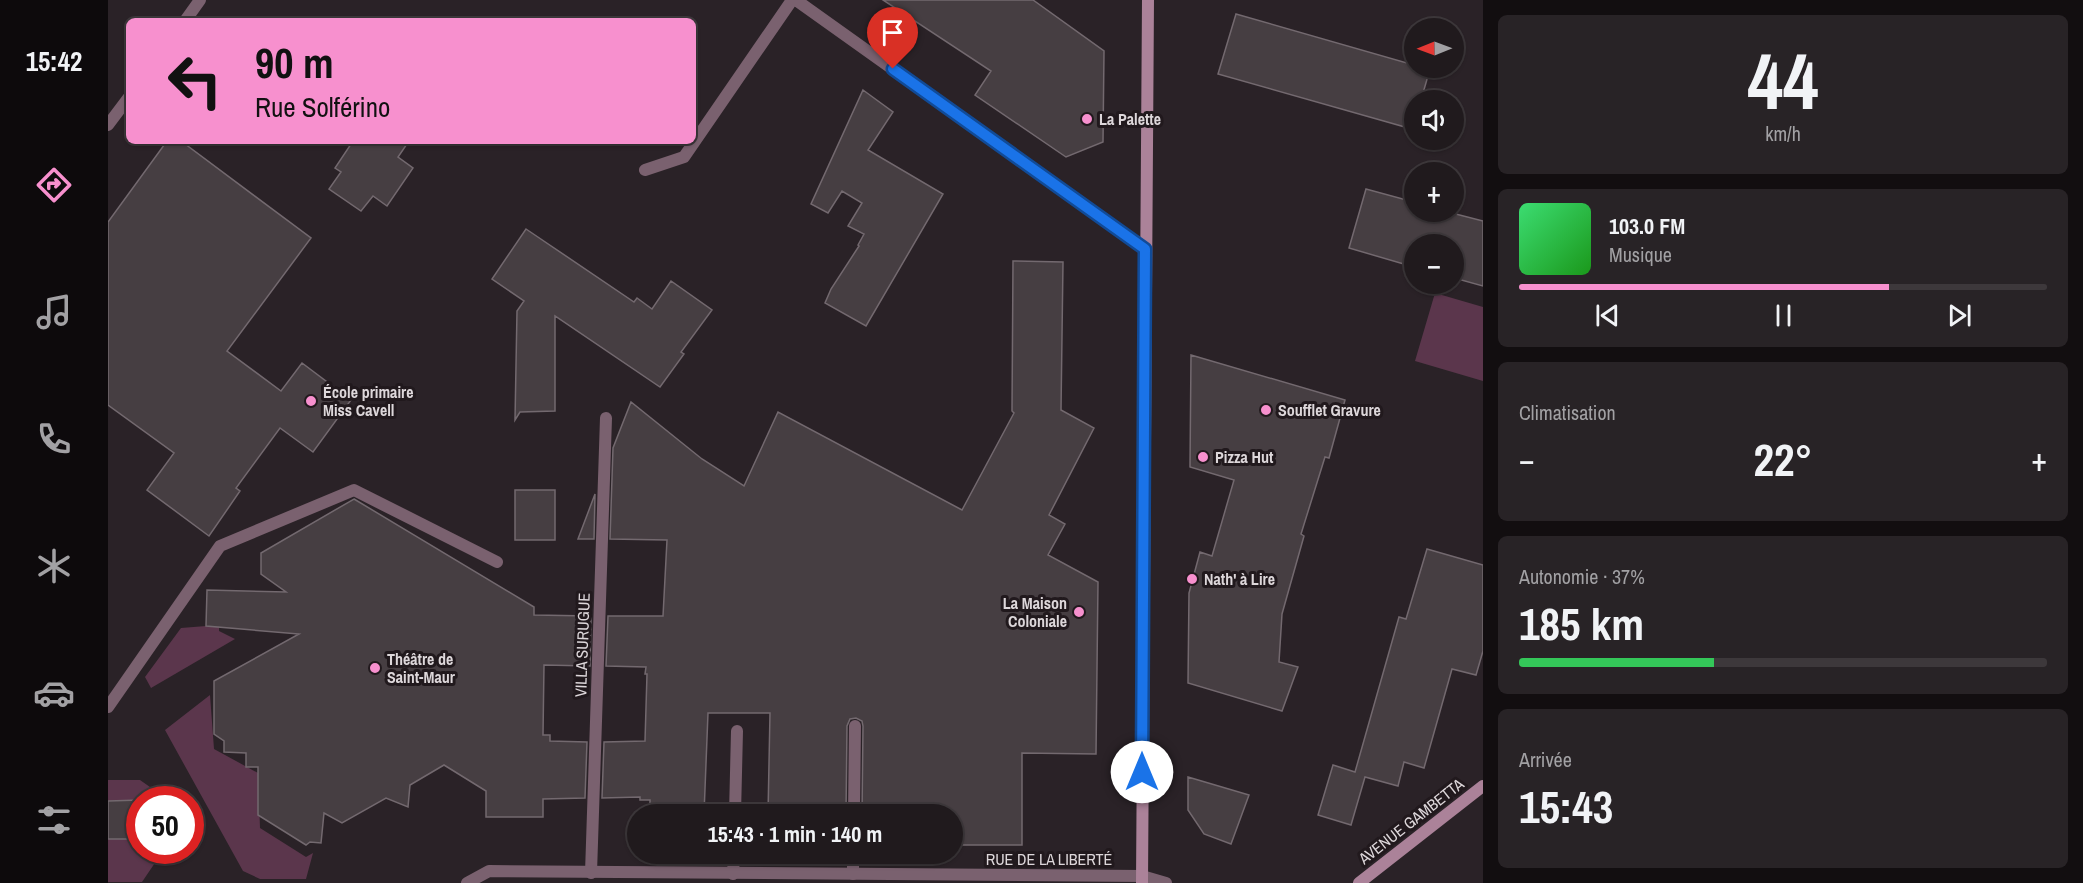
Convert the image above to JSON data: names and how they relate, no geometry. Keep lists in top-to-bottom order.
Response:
{
  "streets": {
    "main road": ["AVENUE GAMBETTA"],
    "street": ["VILLA SURUGUE", "RUE DE LA LIBERTÉ"]
  },
  "crossings": [
    ["VILLA SURUGUE", "RUE DE LA LIBERTÉ"]
  ],
  "places": [
    "La Palette",
    "École primaire Miss Cavell",
    "Soufflet Gravure",
    "Pizza Hut",
    "Nath' à Lire",
    "La Maison Coloniale",
    "Théâtre de Saint-Maur"
  ],
  "north": "left",
  "page": {
    "tabs": "15:42",
    "tile": [
      ["44", "km/h"],
      "Climatisation",
      ["Autonomie · 37%", "185 km"],
      ["Arrivée", "15:43"]
    ],
    "map_buttons": ["+", "−"],
    "turn": ["90 m", "Rue Solférino"],
    "song": ["103.0 FM", "Musique"],
    "heat": ["−", "22°", "+"],
    "limit": "50",
    "trip": "15:43 · 1 min · 140 m"
  }
}
